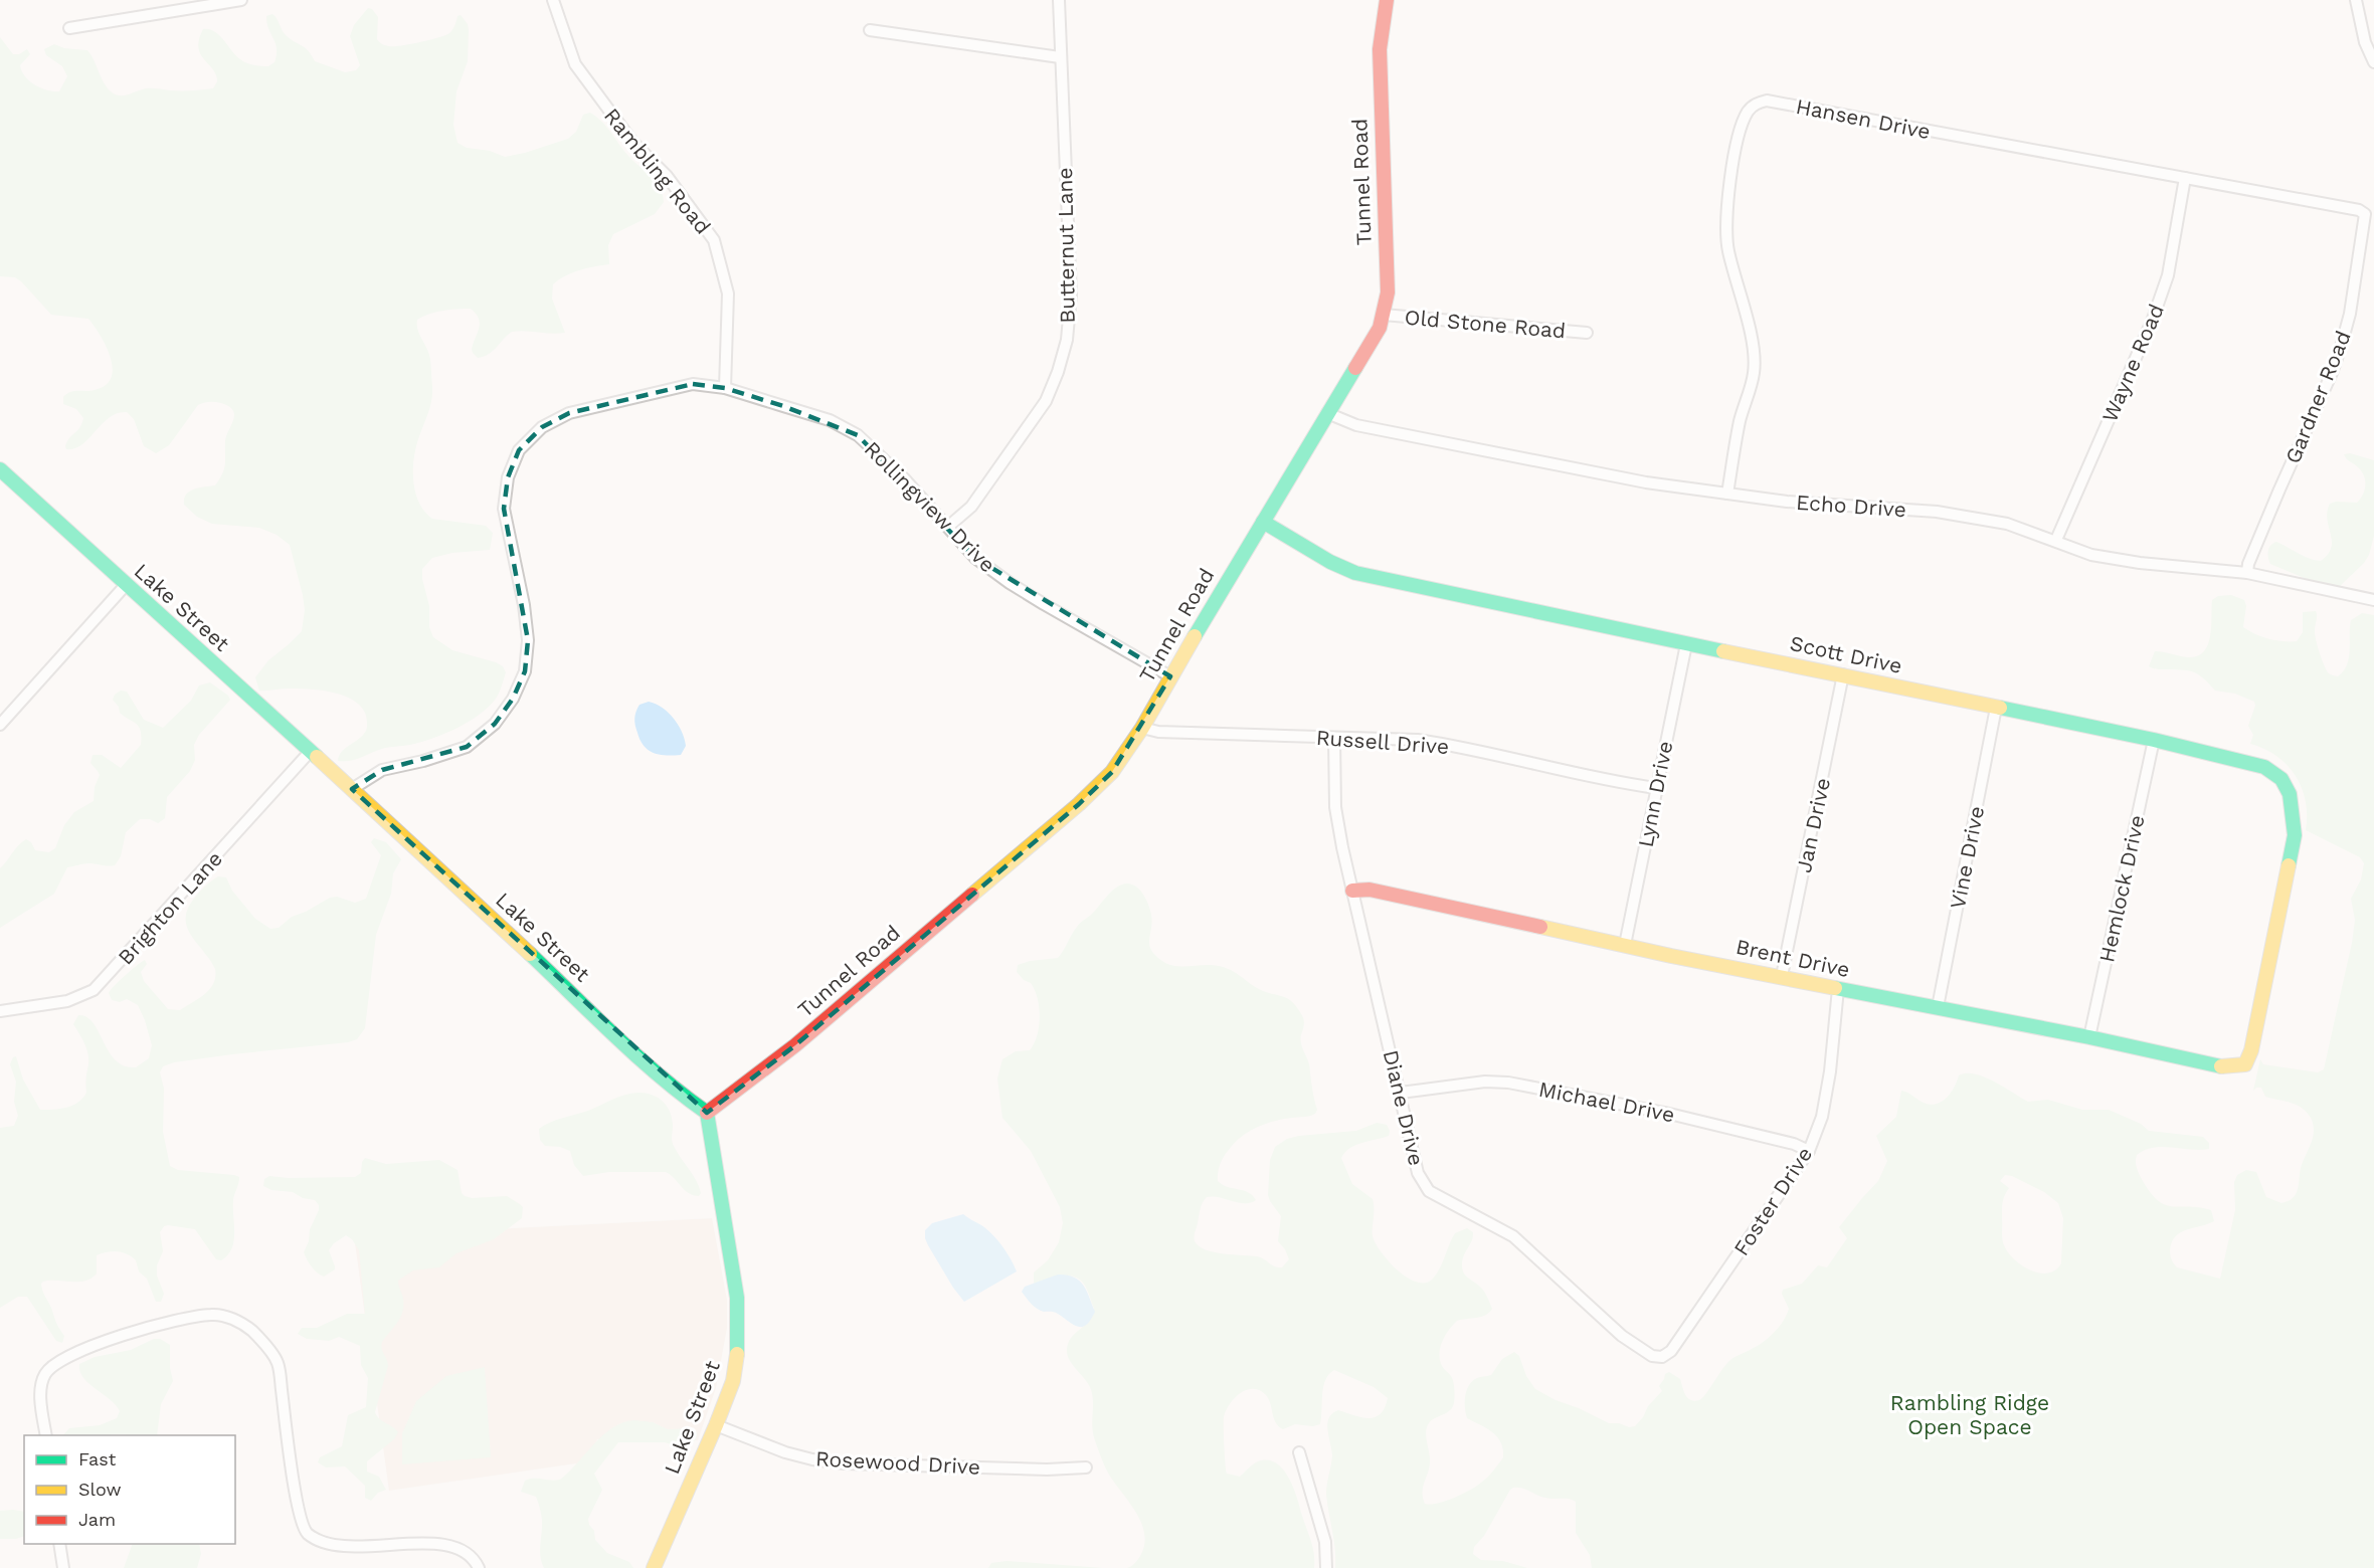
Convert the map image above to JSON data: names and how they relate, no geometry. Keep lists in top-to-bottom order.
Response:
{
  "streets": {
    "street": [
      "Hansen Drive",
      "Rambling Road",
      "Tunnel Road",
      "Butternut Lane",
      "Old Stone Road",
      "Wayne Road",
      "Gardner Road",
      "Echo Drive",
      "Rollingview Drive",
      "Lake Street",
      "Scott Drive",
      "Russell Drive",
      "Lynn Drive",
      "Jan Drive",
      "Vine Drive",
      "Hemlock Drive",
      "Brighton Lane",
      "Brent Drive",
      "Michael Drive",
      "Diane Drive",
      "Foster Drive",
      "Rosewood Drive"
    ]
  },
  "crossings": [
    ["Hansen Drive", "Wayne Road"],
    ["Hansen Drive", "Gardner Road"],
    ["Hansen Drive", "Echo Drive"],
    ["Rambling Road", "Rollingview Drive"],
    ["Tunnel Road", "Old Stone Road"],
    ["Tunnel Road", "Echo Drive"],
    ["Tunnel Road", "Rollingview Drive"],
    ["Tunnel Road", "Lake Street"],
    ["Tunnel Road", "Scott Drive"],
    ["Tunnel Road", "Russell Drive"],
    ["Butternut Lane", "Rollingview Drive"],
    ["Wayne Road", "Echo Drive"],
    ["Gardner Road", "Echo Drive"],
    ["Rollingview Drive", "Lake Street"],
    ["Lake Street", "Brighton Lane"],
    ["Lake Street", "Rosewood Drive"],
    ["Scott Drive", "Lynn Drive"],
    ["Scott Drive", "Jan Drive"],
    ["Scott Drive", "Vine Drive"],
    ["Scott Drive", "Hemlock Drive"],
    ["Scott Drive", "Brent Drive"],
    ["Russell Drive", "Lynn Drive"],
    ["Russell Drive", "Diane Drive"],
    ["Lynn Drive", "Brent Drive"],
    ["Jan Drive", "Brent Drive"],
    ["Vine Drive", "Brent Drive"],
    ["Hemlock Drive", "Brent Drive"],
    ["Brent Drive", "Diane Drive"],
    ["Brent Drive", "Foster Drive"],
    ["Michael Drive", "Diane Drive"],
    ["Michael Drive", "Foster Drive"],
    ["Diane Drive", "Foster Drive"]
  ],
  "parks": ["Rambling Ridge Open Space"],
  "legend": ["Fast", "Slow", "Jam"]
}
